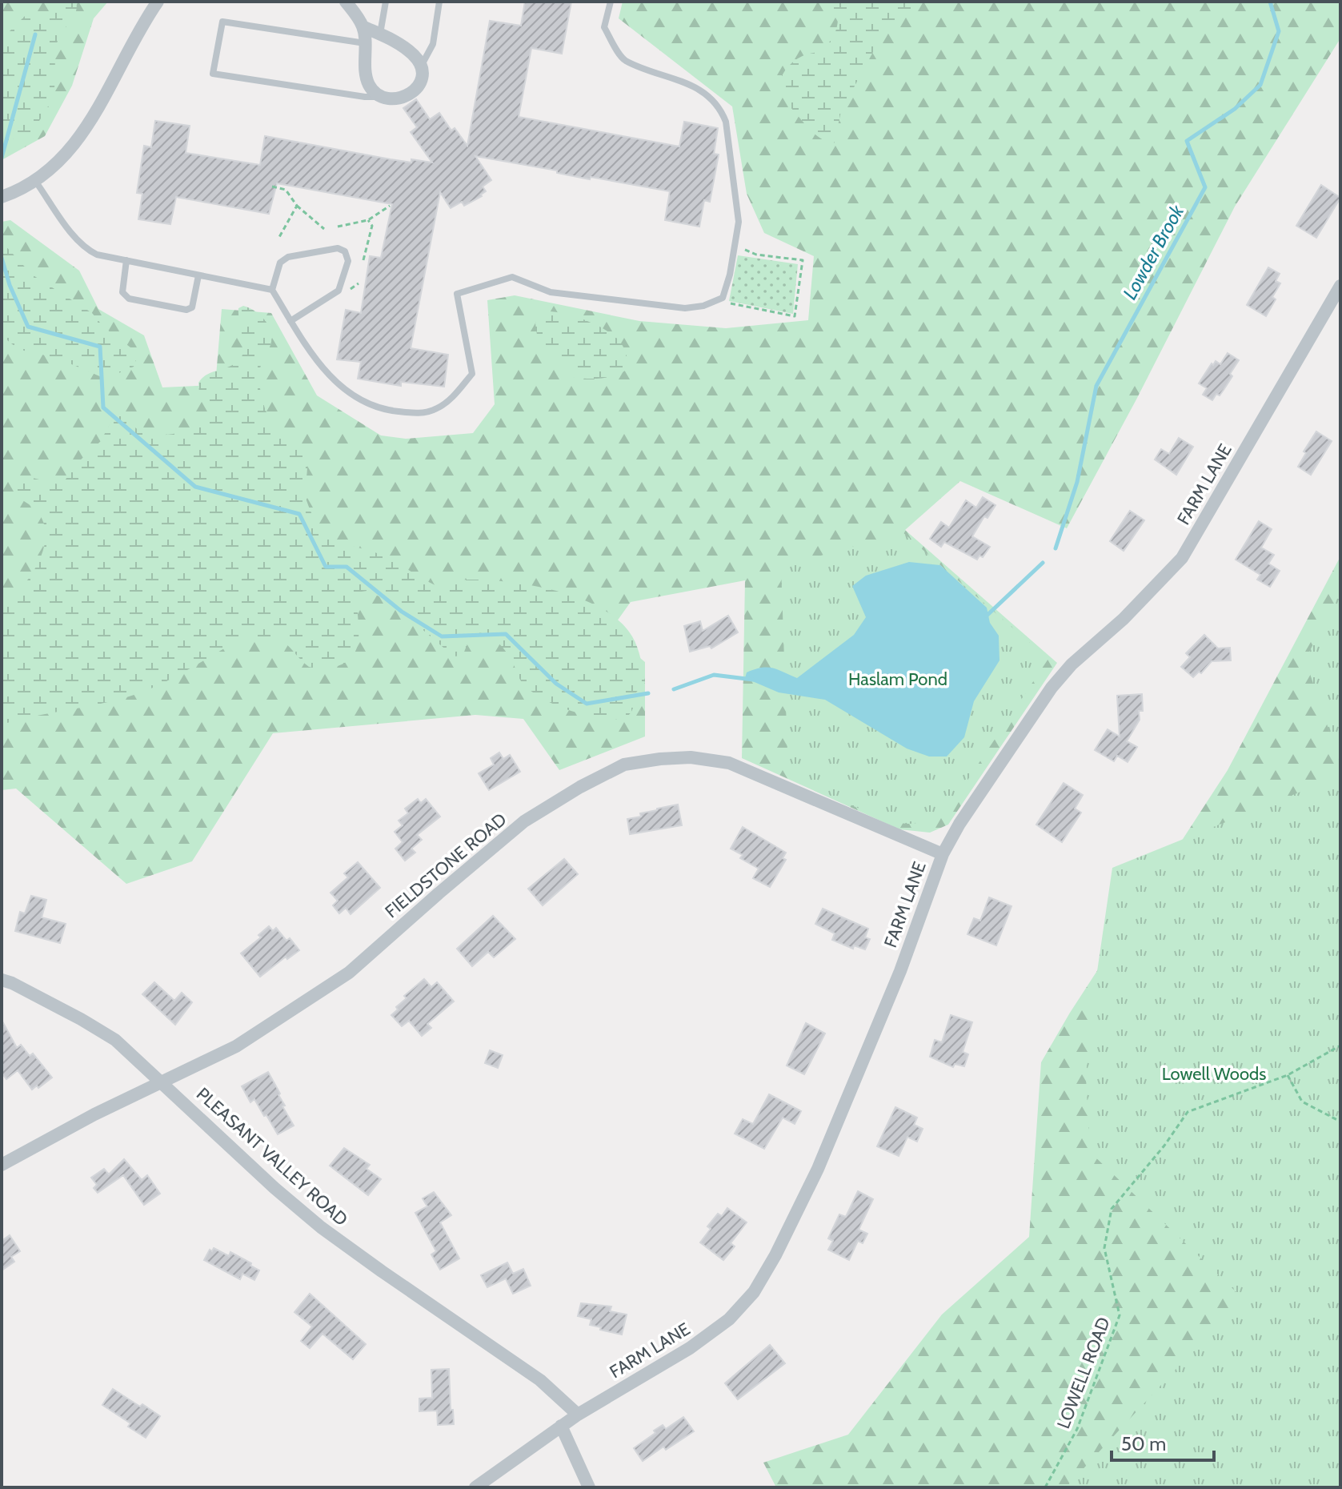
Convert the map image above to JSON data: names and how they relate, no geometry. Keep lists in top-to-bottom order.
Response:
{
  "streets": {
    "street": ["FARM LANE", "FIELDSTONE ROAD", "PLEASANT VALLEY ROAD"],
    "path": ["LOWELL ROAD"]
  },
  "crossings": [
    ["FARM LANE", "FIELDSTONE ROAD"],
    ["FARM LANE", "PLEASANT VALLEY ROAD"],
    ["FIELDSTONE ROAD", "PLEASANT VALLEY ROAD"]
  ],
  "water": ["Lowder Brook"],
  "parks": ["Haslam Pond", "Lowell Woods"],
  "scale_bar": "50 m"
}
